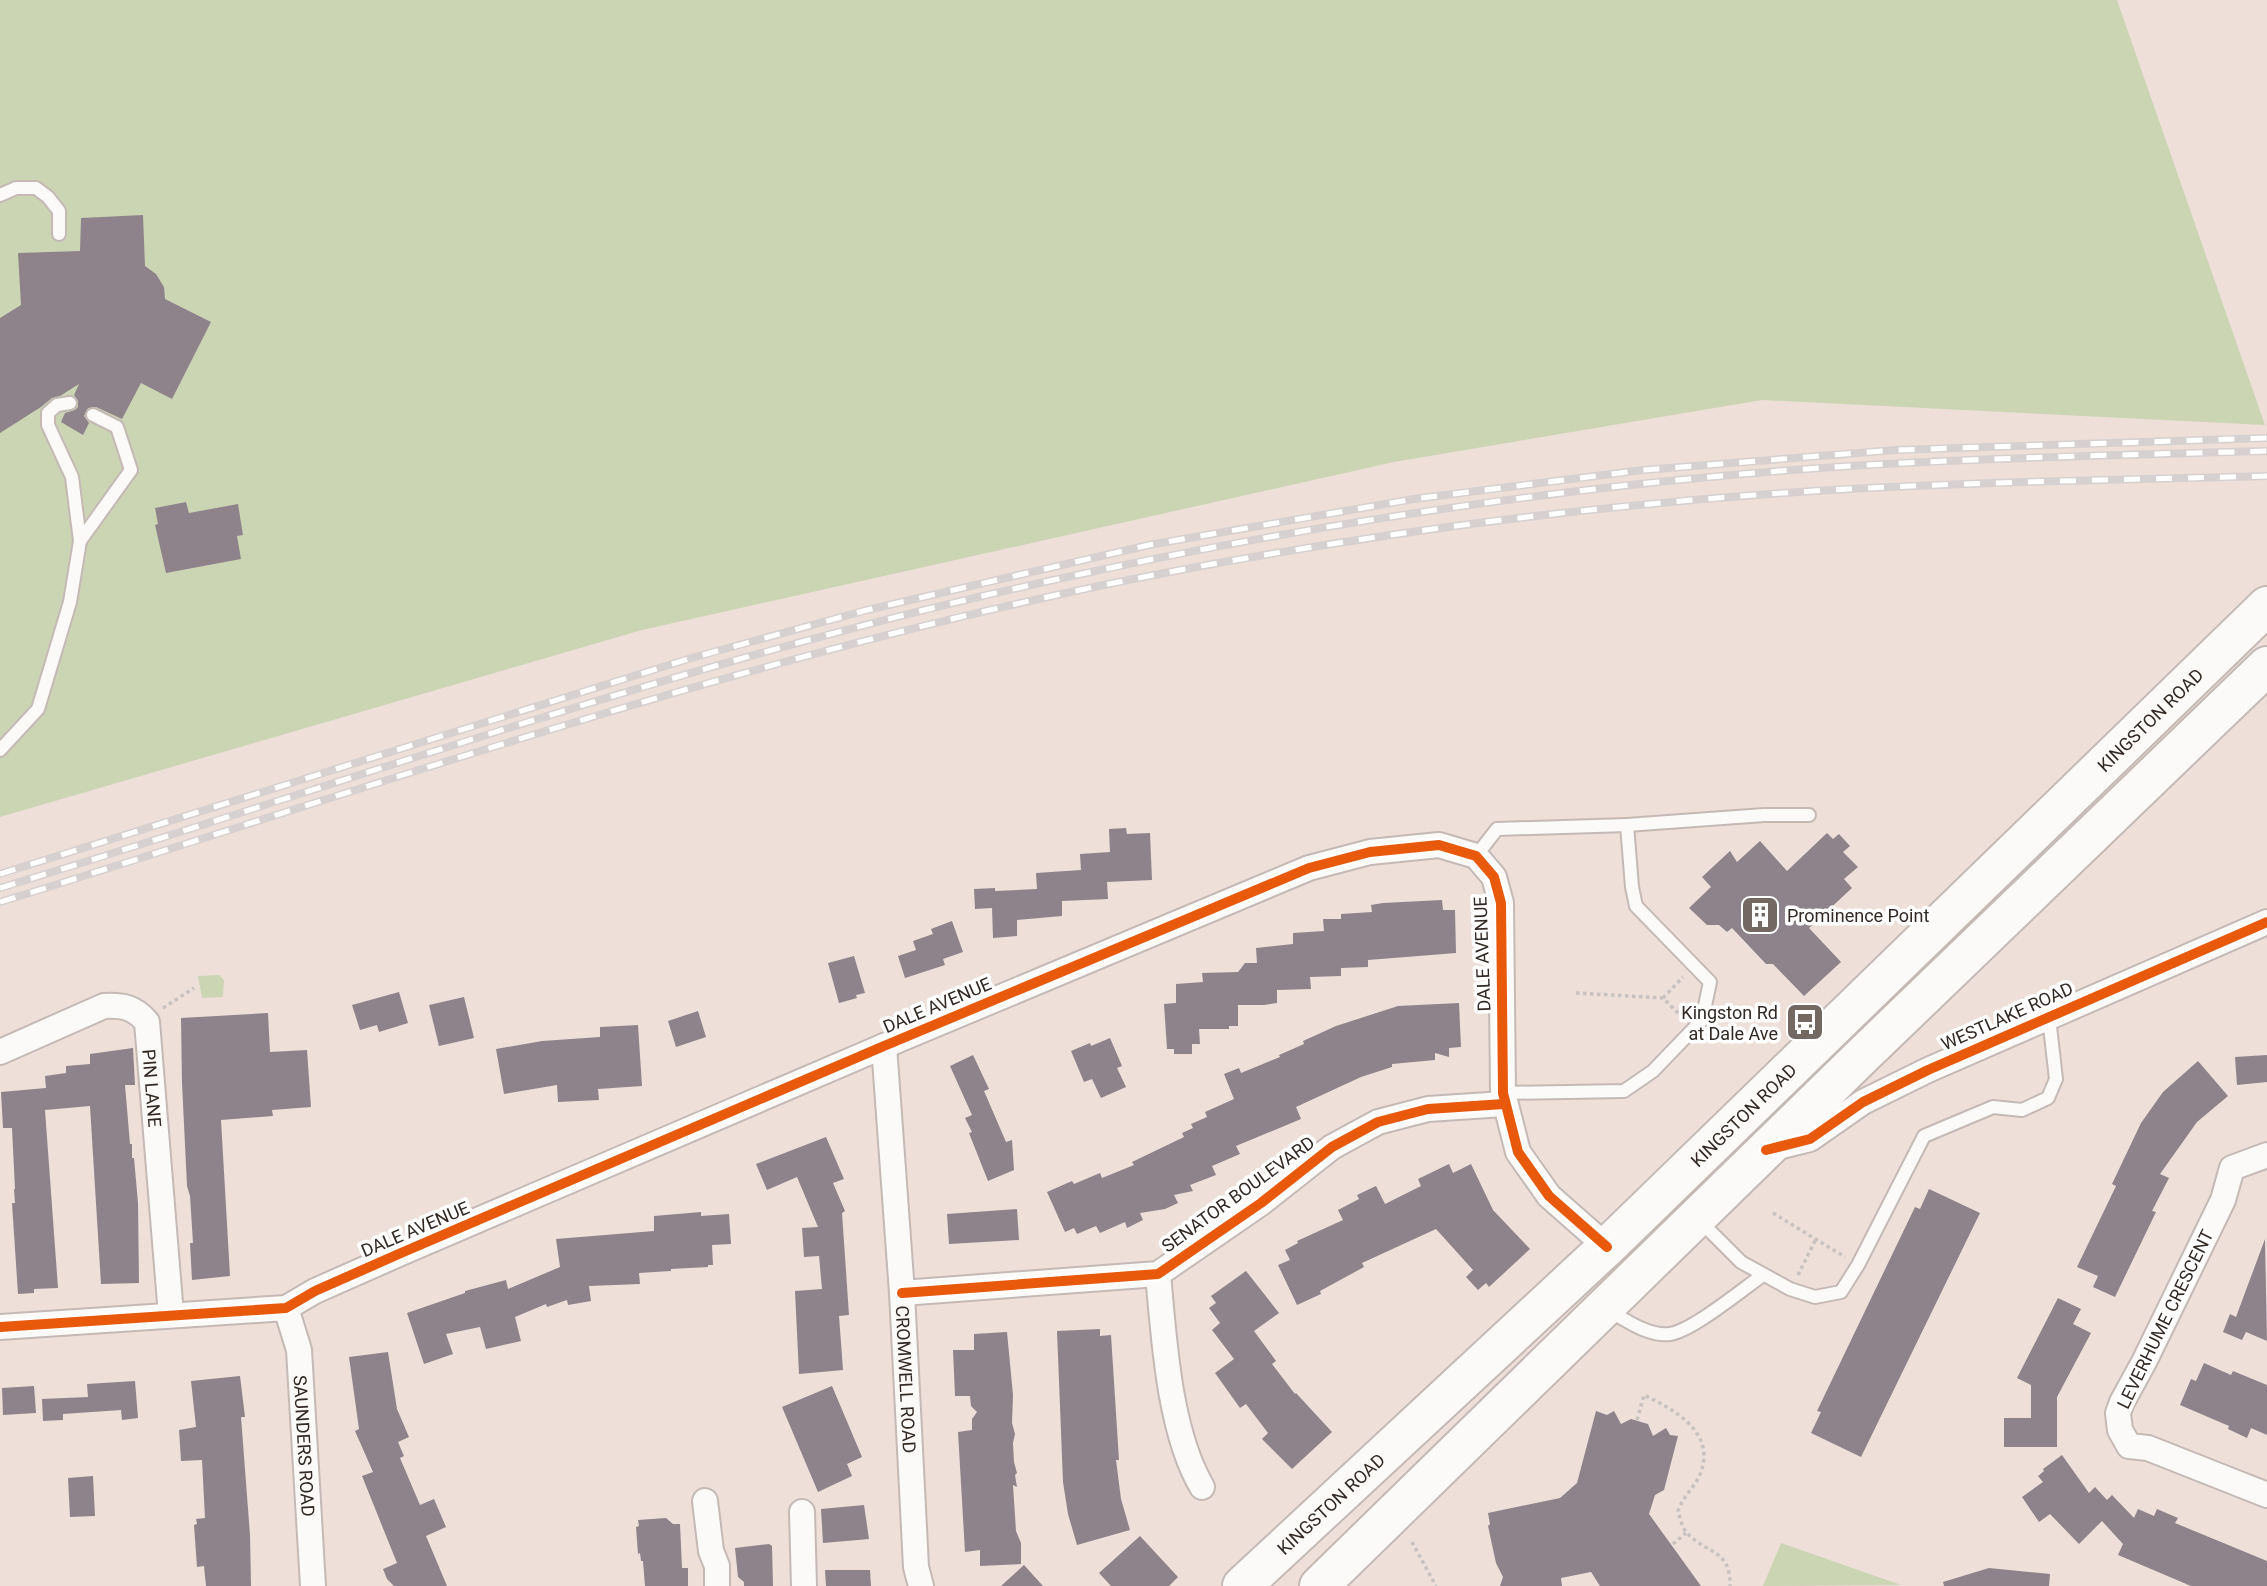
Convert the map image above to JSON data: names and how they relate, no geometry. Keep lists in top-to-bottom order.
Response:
{
  "streets": {
    "main road": ["KINGSTON ROAD"],
    "street": [
      "DALE AVENUE",
      "WESTLAKE ROAD",
      "PIN LANE",
      "SENATOR BOULEVARD",
      "LEVERHUME CRESCENT",
      "CROMWELL ROAD",
      "SAUNDERS ROAD"
    ]
  },
  "crossings": [
    ["KINGSTON ROAD", "DALE AVENUE"],
    ["DALE AVENUE", "PIN LANE"],
    ["DALE AVENUE", "SENATOR BOULEVARD"],
    ["DALE AVENUE", "CROMWELL ROAD"],
    ["DALE AVENUE", "SAUNDERS ROAD"],
    ["SENATOR BOULEVARD", "CROMWELL ROAD"]
  ],
  "places": {
    "building": ["Prominence Point"],
    "bus stop": ["Kingston Rd at Dale Ave"]
  }
}
